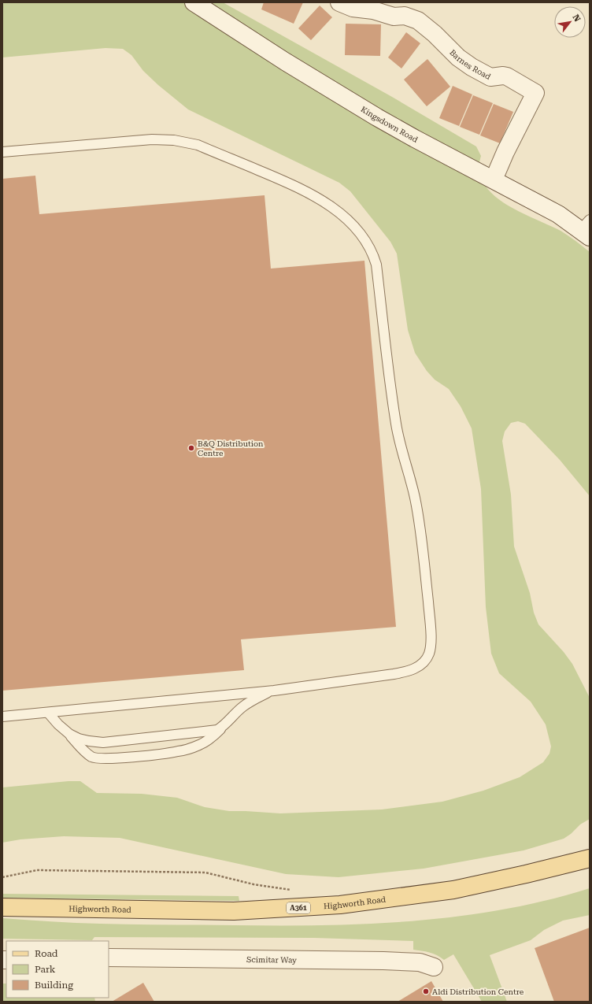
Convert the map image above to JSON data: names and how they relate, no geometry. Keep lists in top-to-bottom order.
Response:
{
  "streets": {
    "main road": ["Highworth Road", "A361"],
    "street": ["Barnes Road", "Kingsdown Road", "Scimitar Way"]
  },
  "crossings": [
    ["Barnes Road", "Kingsdown Road"]
  ],
  "places": ["B&Q Distribution Centre", "Aldi Distribution Centre"],
  "legend": ["Road", "Park", "Building"],
  "north": "top right"
}
